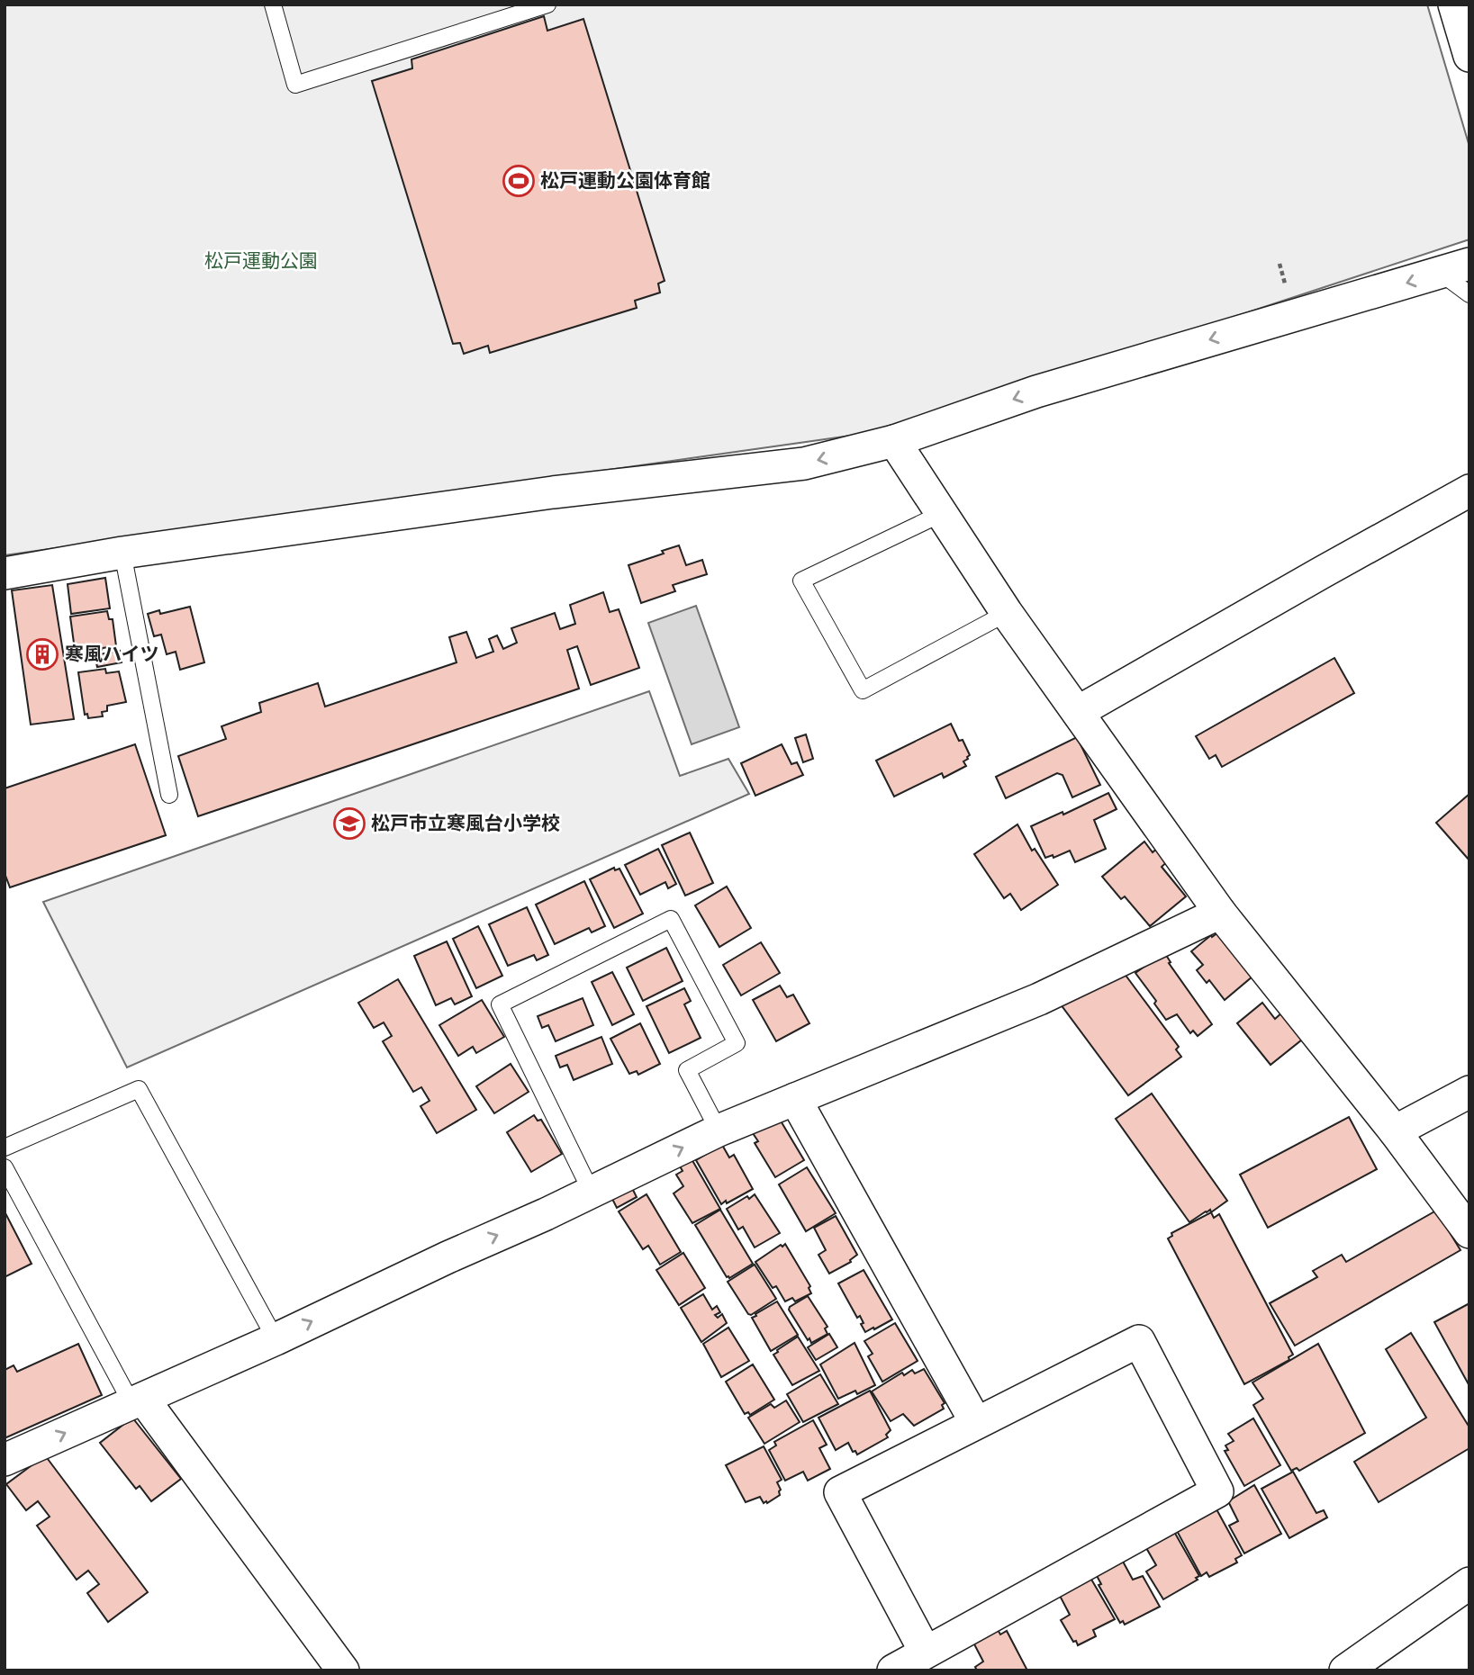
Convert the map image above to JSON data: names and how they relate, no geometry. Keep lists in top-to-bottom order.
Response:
{
  "parks": ["松戸運動公園"],
  "places": {
    "sports": ["松戸運動公園体育館"],
    "building": ["寒風ハイツ"],
    "school or university": ["松戸市立寒風台小学校"]
  }
}
